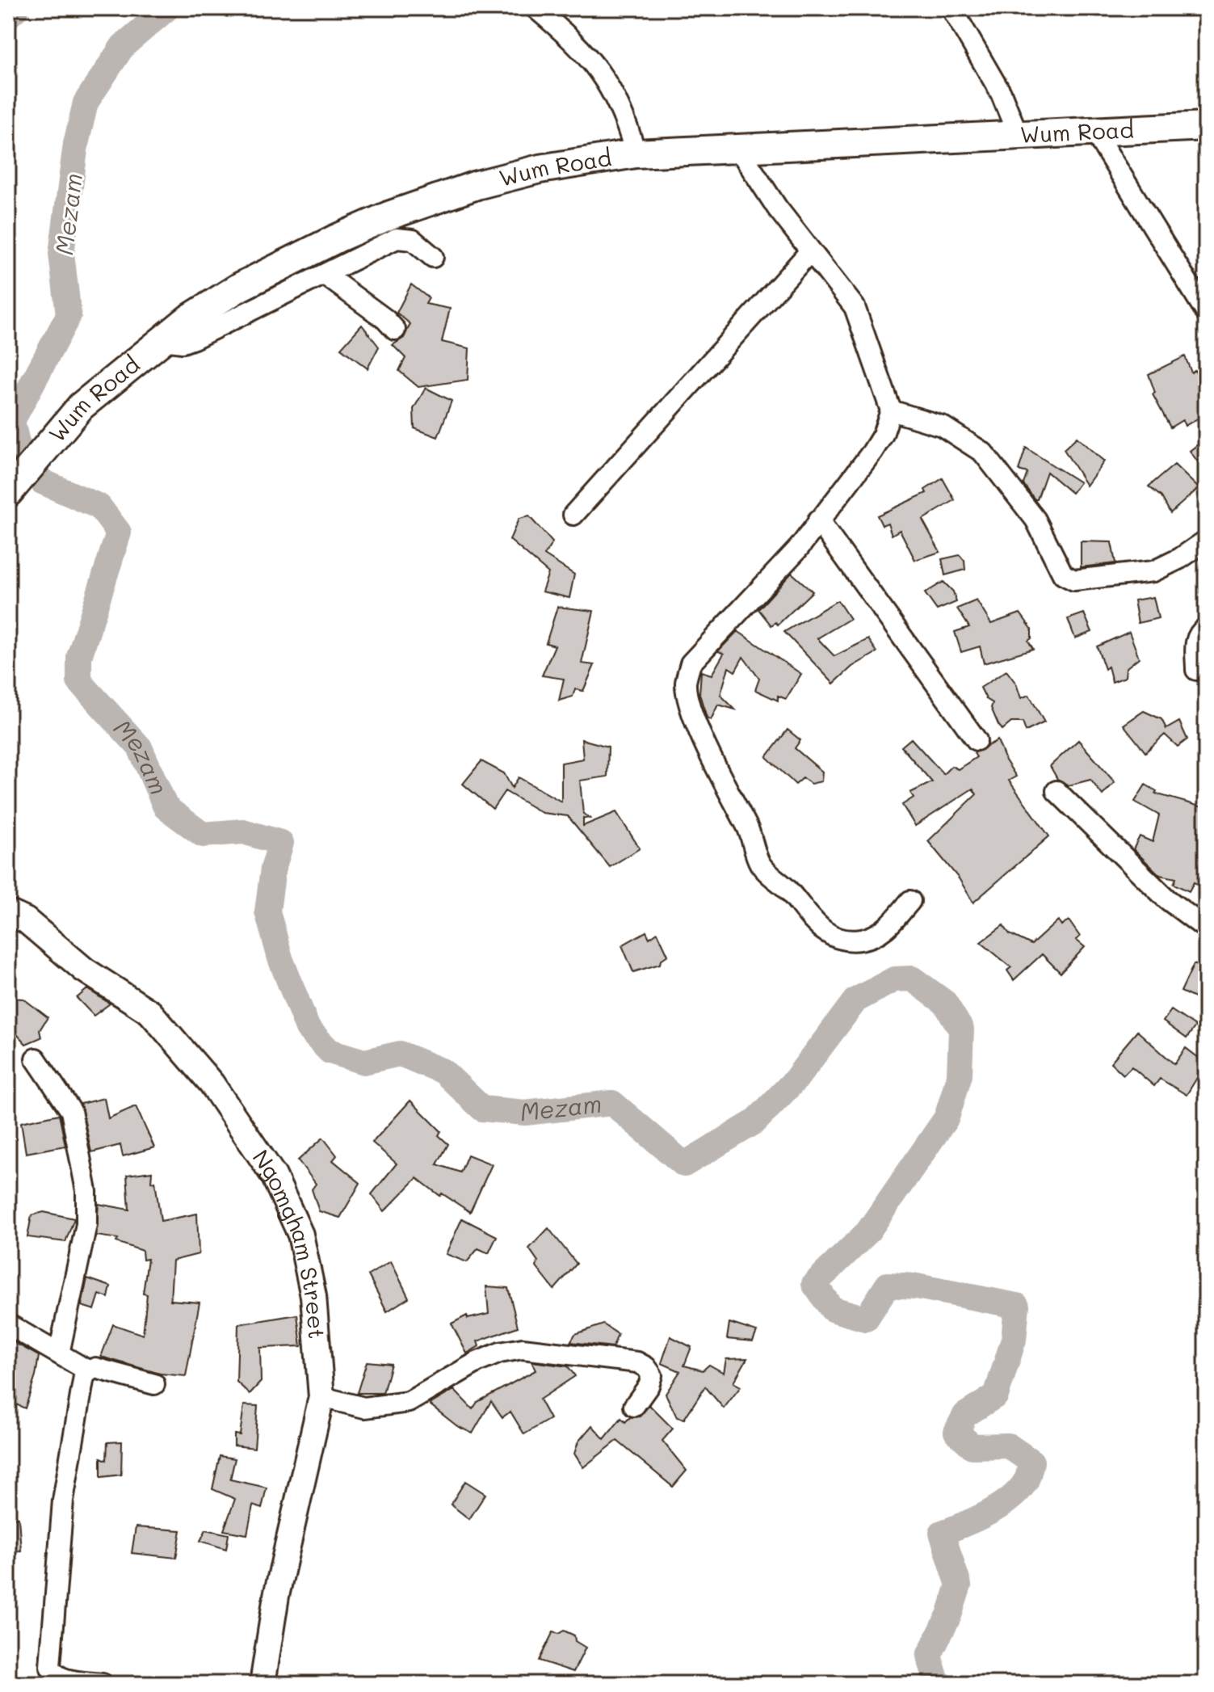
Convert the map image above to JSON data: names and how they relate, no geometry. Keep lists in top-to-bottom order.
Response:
{
  "streets": {
    "highway": ["Wum Road"],
    "main road": ["Ngomgham Street"]
  },
  "water": ["Mezam"]
}
